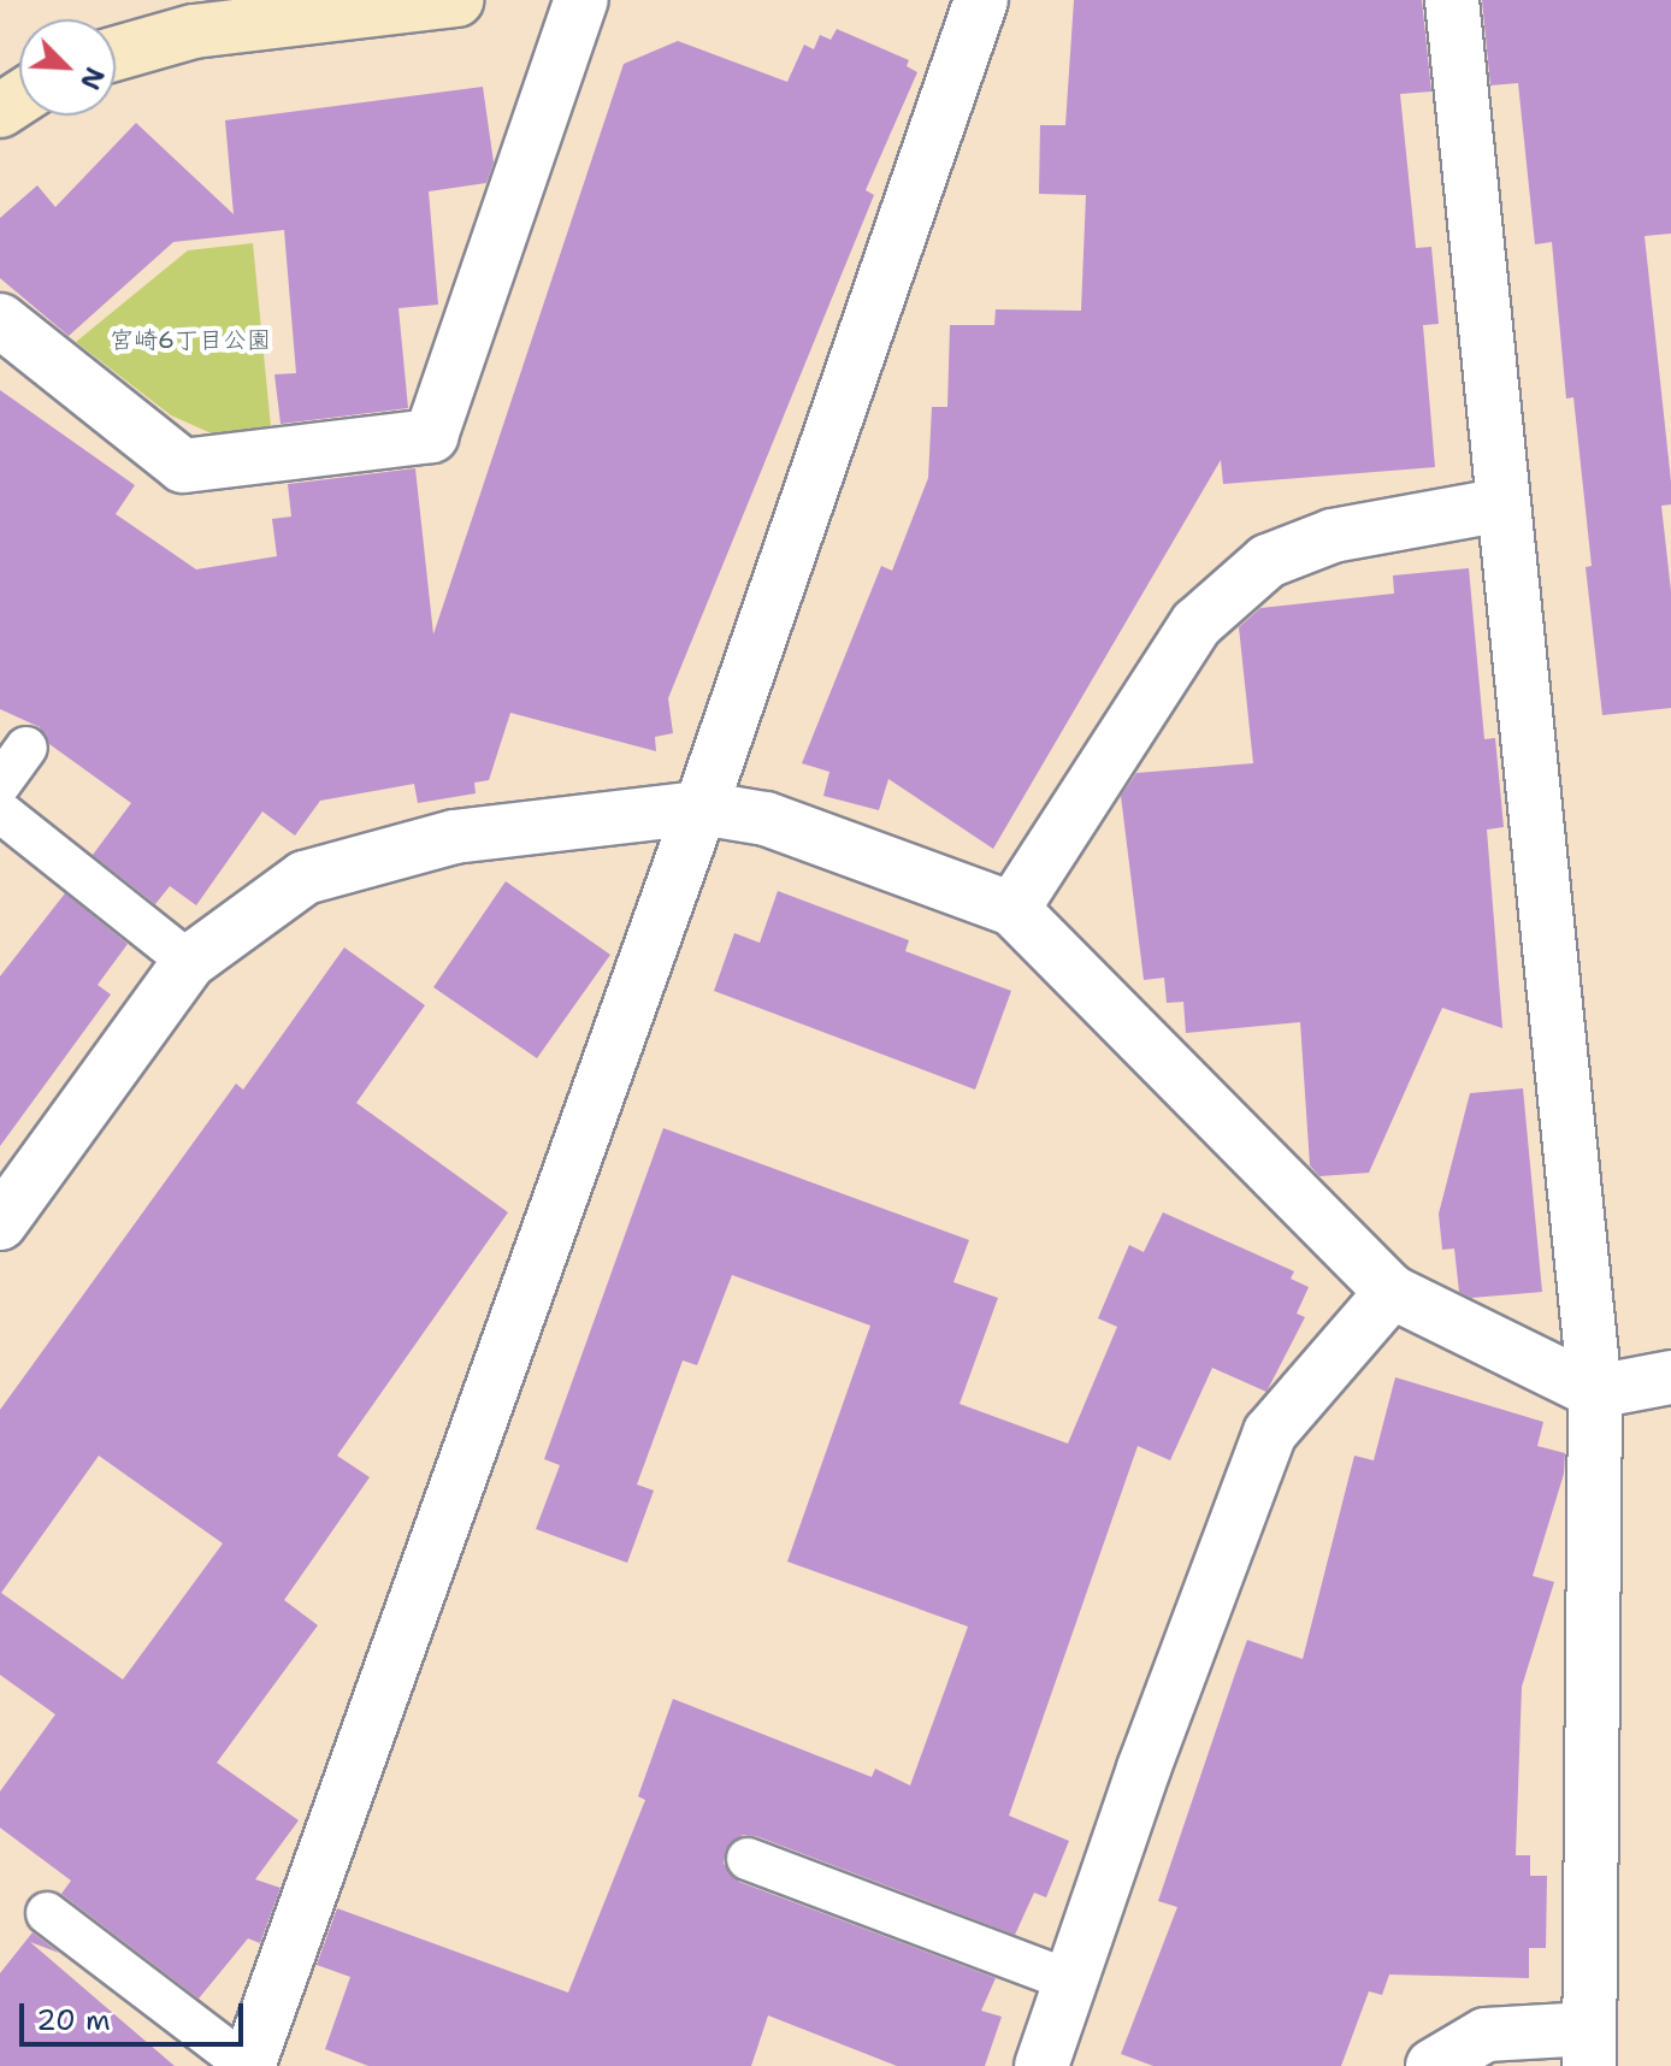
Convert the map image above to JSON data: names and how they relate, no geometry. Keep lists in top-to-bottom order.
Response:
{
  "parks": ["宮崎6丁目公園"],
  "scale_bar": "20 m",
  "north": "bottom right"
}
